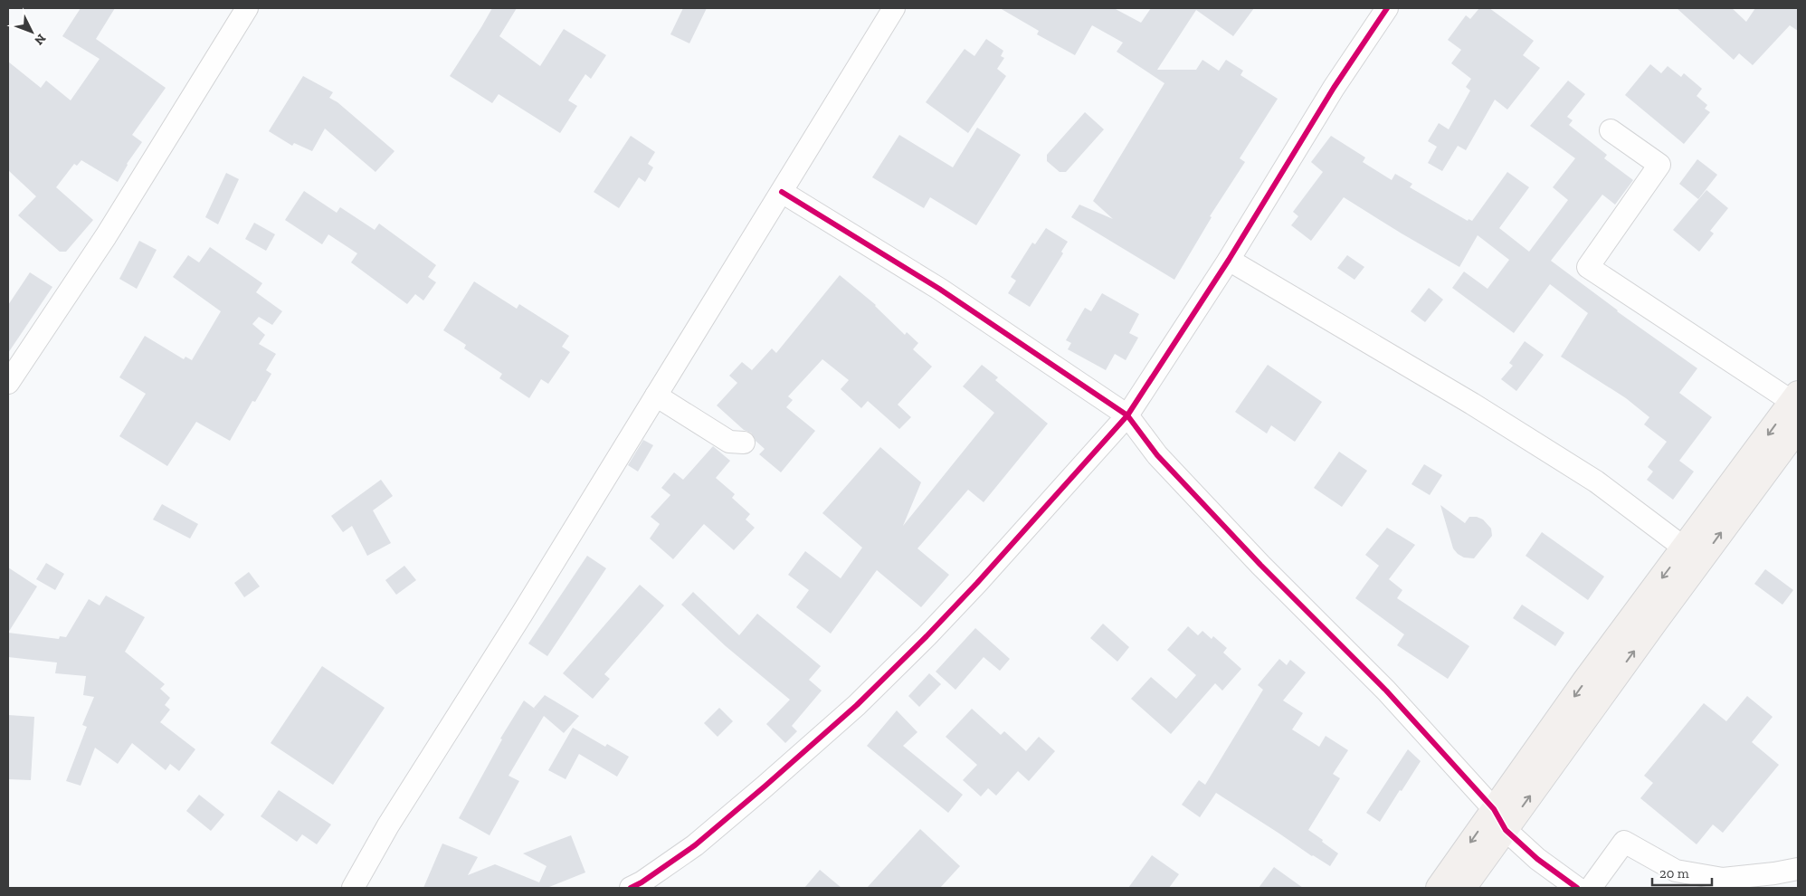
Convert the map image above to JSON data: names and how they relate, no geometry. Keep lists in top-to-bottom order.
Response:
{
  "scale_bar": "20 m",
  "north": "bottom right"
}
